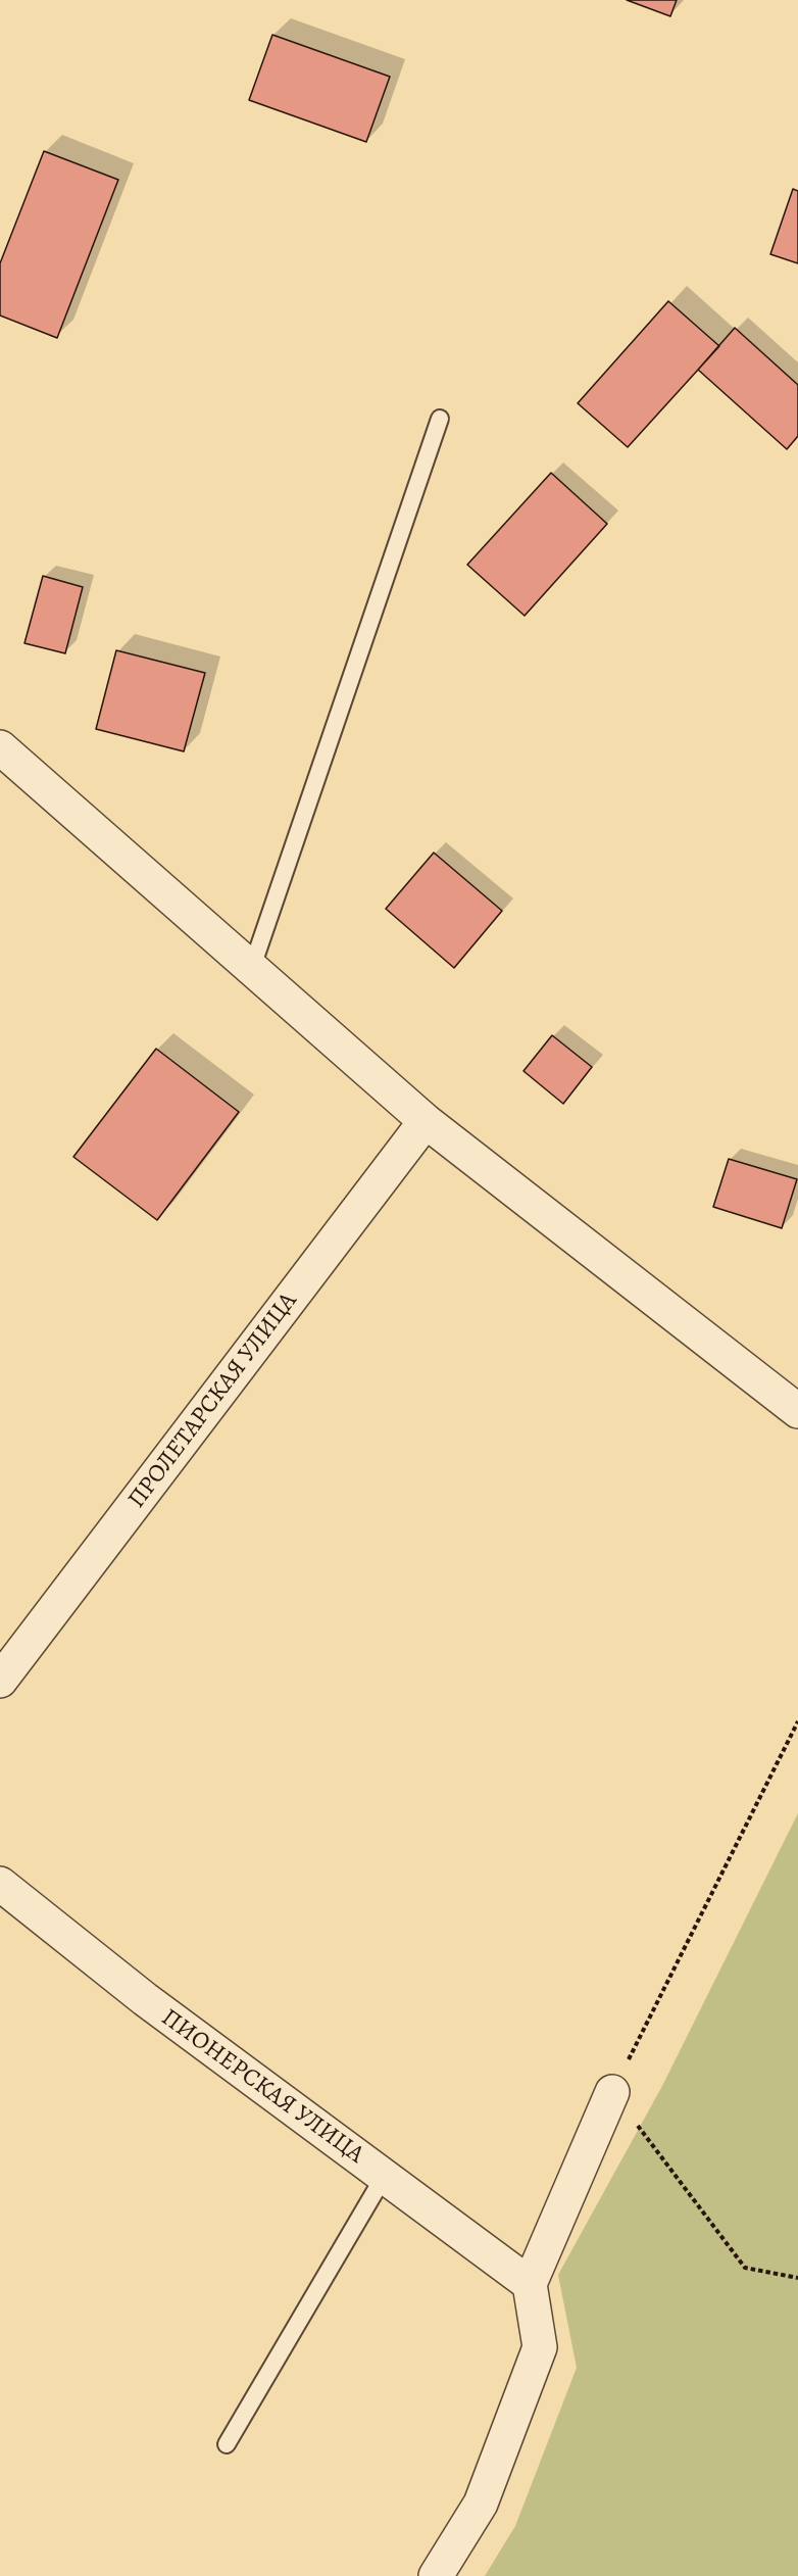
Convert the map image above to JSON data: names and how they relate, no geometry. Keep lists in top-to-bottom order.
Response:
{
  "streets": {
    "street": ["ПРОЛЕТАРСКАЯ УЛИЦА", "ПИОНЕРСКАЯ УЛИЦА"]
  }
}
